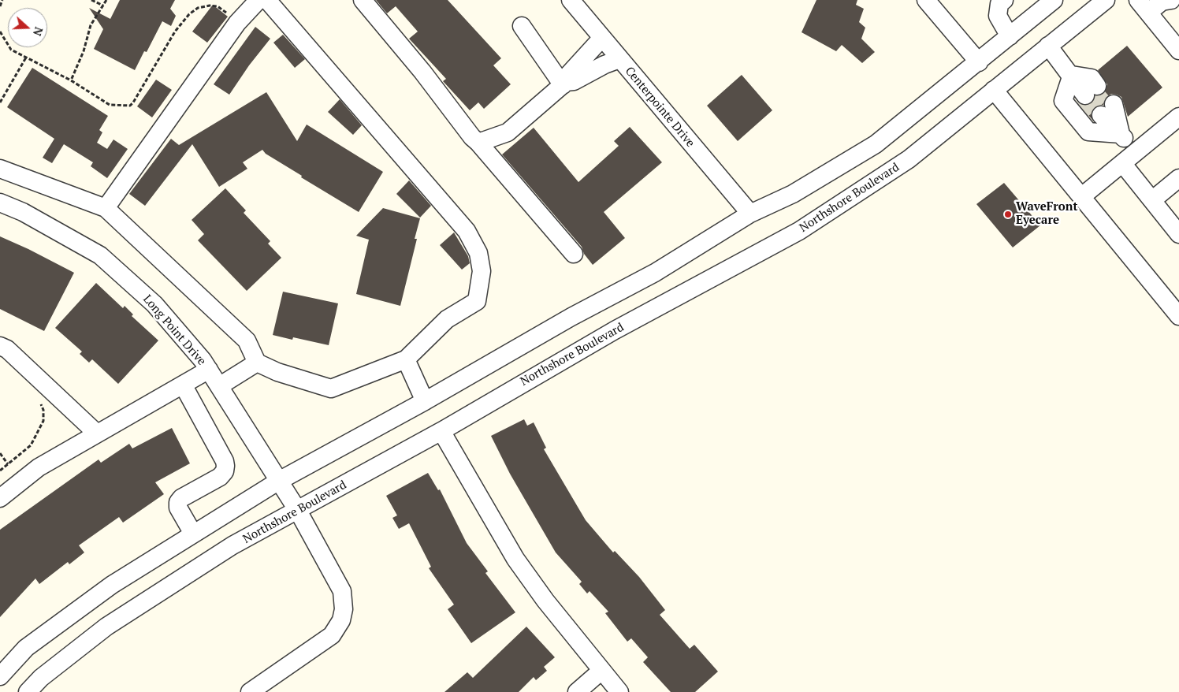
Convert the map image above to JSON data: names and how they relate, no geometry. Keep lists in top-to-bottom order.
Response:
{
  "streets": {
    "street": ["Centerpointe Drive", "Northshore Boulevard", "Long Point Drive"]
  },
  "crossings": [
    ["Northshore Boulevard", "Long Point Drive"]
  ],
  "places": ["WaveFront Eyecare"],
  "north": "right"
}
